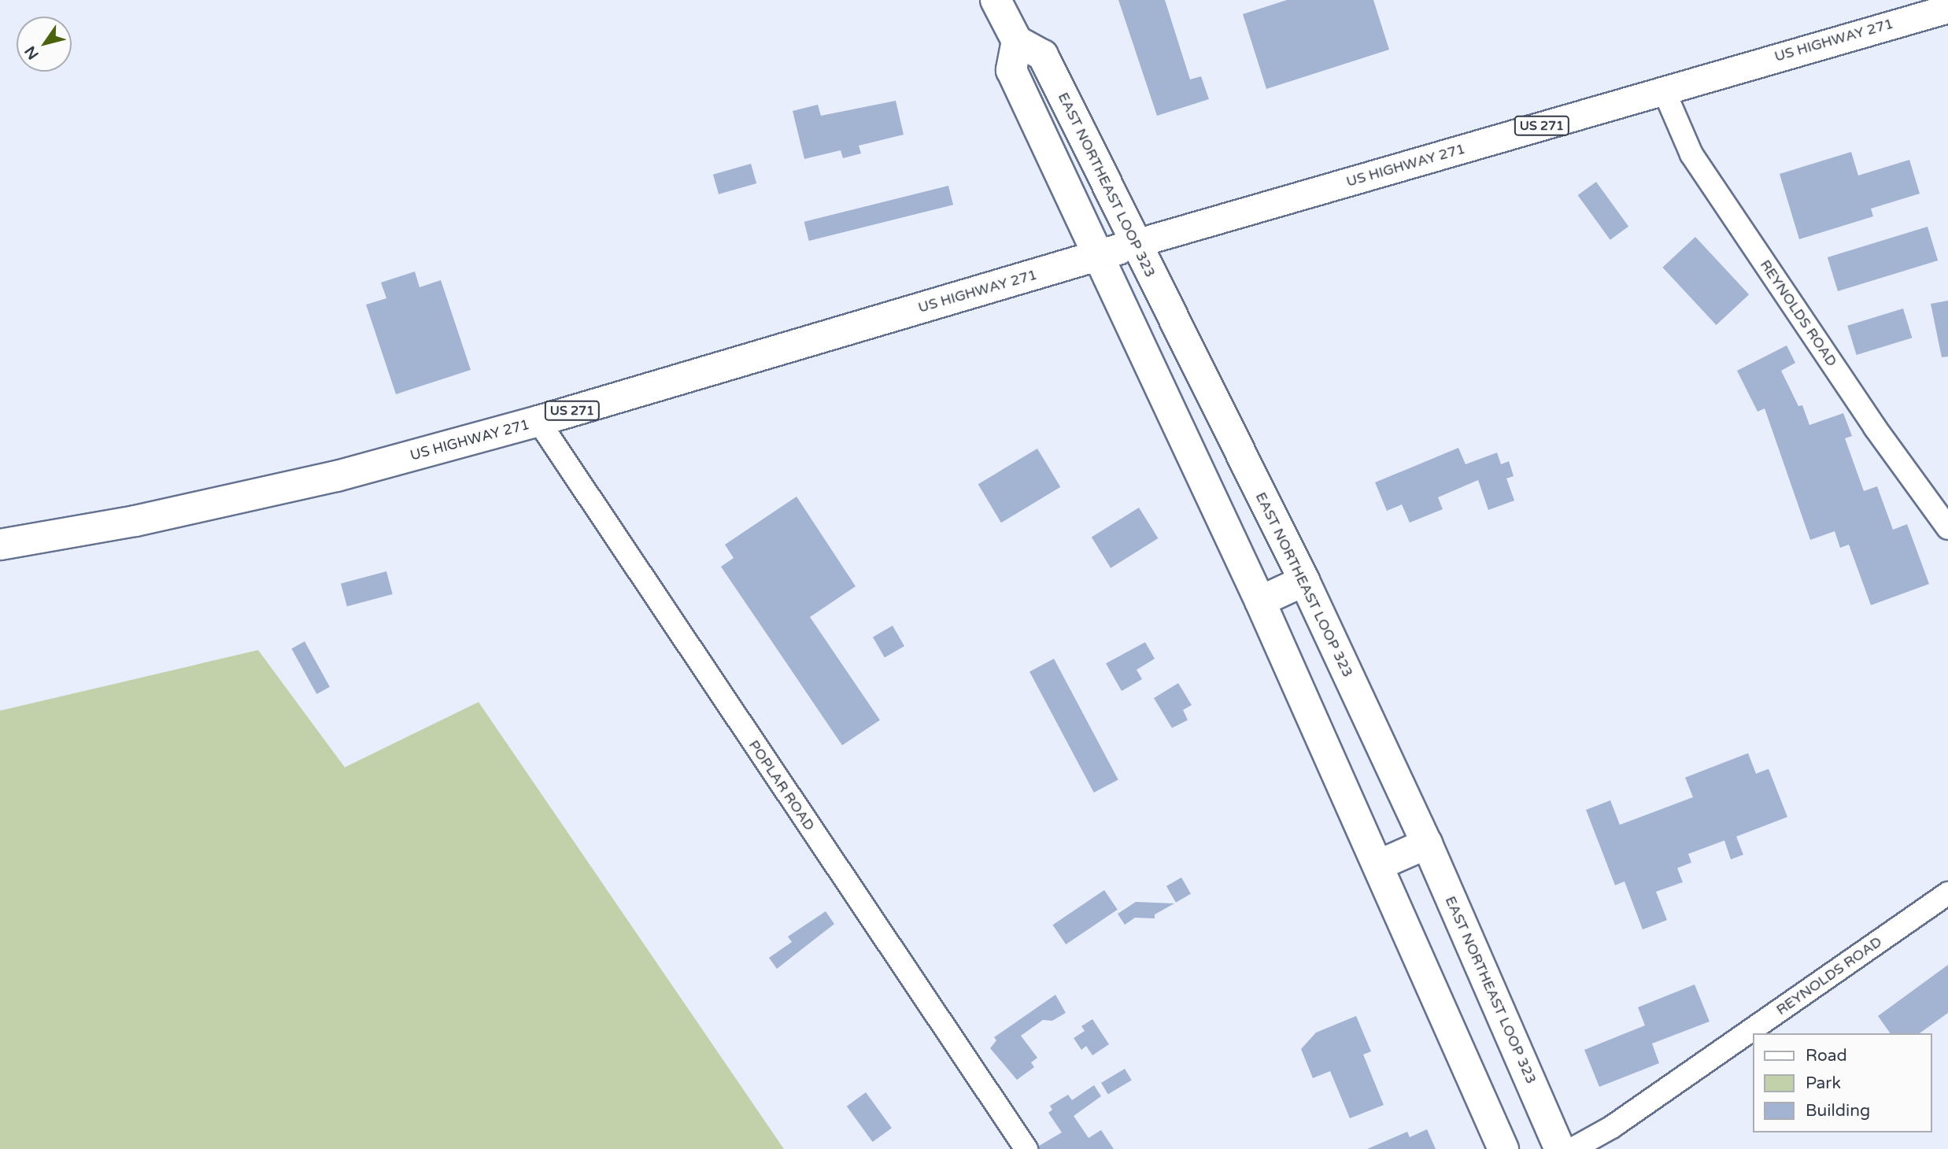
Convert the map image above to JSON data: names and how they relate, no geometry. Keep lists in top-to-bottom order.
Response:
{
  "streets": {
    "highway": ["US HIGHWAY 271", "US 271", "EAST NORTHEAST LOOP 323"],
    "street": ["REYNOLDS ROAD", "POPLAR ROAD"]
  },
  "crossings": [
    ["US HIGHWAY 271", "EAST NORTHEAST LOOP 323"],
    ["US HIGHWAY 271", "REYNOLDS ROAD"],
    ["US HIGHWAY 271", "POPLAR ROAD"]
  ],
  "legend": ["Road", "Park", "Building"],
  "north": "bottom left"
}
